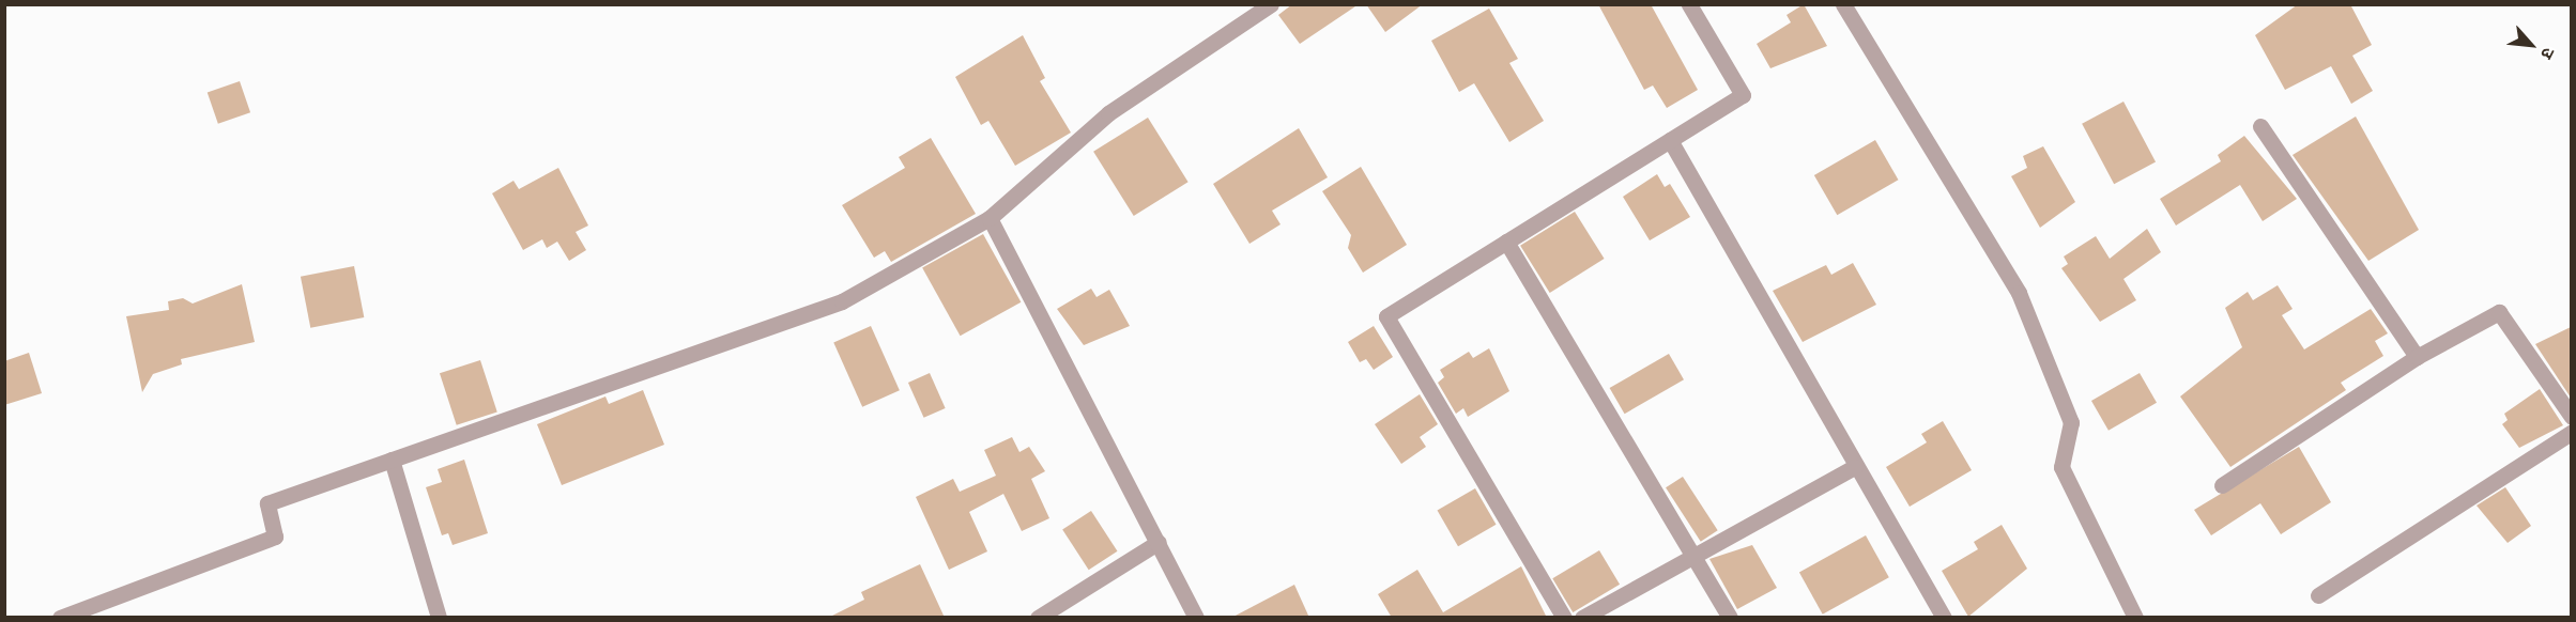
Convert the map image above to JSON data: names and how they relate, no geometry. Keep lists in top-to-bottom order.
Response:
{
  "north": "bottom right"
}
